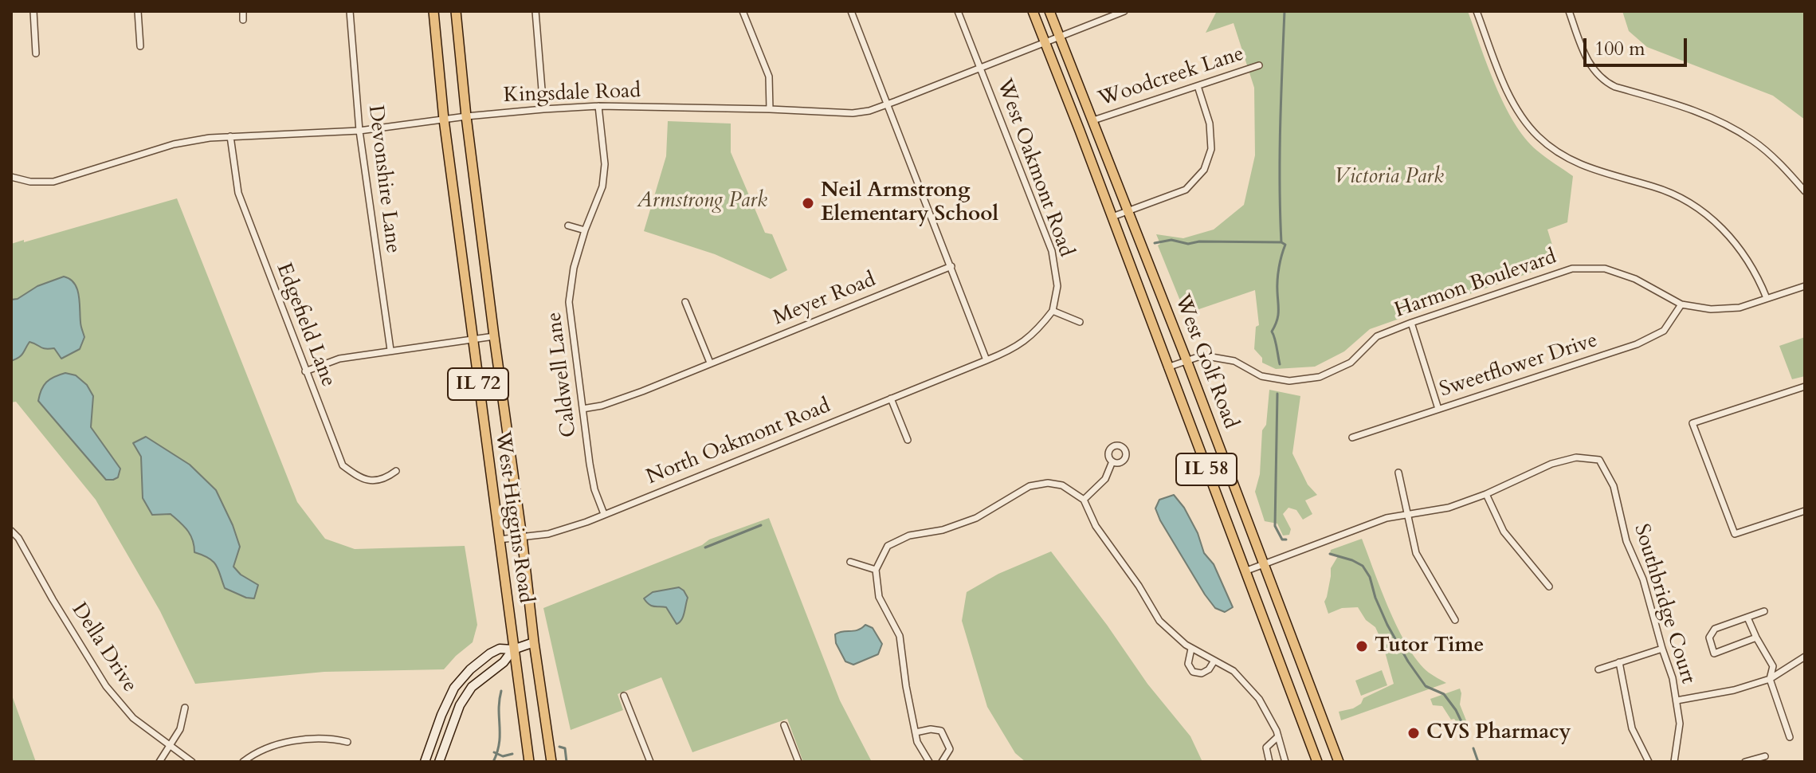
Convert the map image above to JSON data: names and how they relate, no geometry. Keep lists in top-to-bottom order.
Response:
{
  "streets": {
    "main road": [
      "West Golf Road",
      "IL 72",
      "IL 58",
      "West Higgins Road"
    ],
    "street": [
      "Woodcreek Lane",
      "Kingsdale Road",
      "West Oakmont Road",
      "Devonshire Lane",
      "Harmon Boulevard",
      "Meyer Road",
      "Edgefield Lane",
      "Sweetflower Drive",
      "Caldwell Lane",
      "North Oakmont Road",
      "Southbridge Court",
      "Della Drive"
    ]
  },
  "crossings": [
    ["Woodcreek Lane", "West Golf Road"],
    ["Kingsdale Road", "West Oakmont Road"],
    ["Kingsdale Road", "Devonshire Lane"],
    ["Kingsdale Road", "Edgefield Lane"],
    ["Kingsdale Road", "West Golf Road"],
    ["Kingsdale Road", "Caldwell Lane"],
    ["Kingsdale Road", "West Higgins Road"],
    ["West Oakmont Road", "North Oakmont Road"],
    ["Harmon Boulevard", "West Golf Road"],
    ["Harmon Boulevard", "Sweetflower Drive"],
    ["Meyer Road", "Caldwell Lane"],
    ["Caldwell Lane", "North Oakmont Road"],
    ["North Oakmont Road", "West Higgins Road"]
  ],
  "parks": ["Victoria Park", "Armstrong Park"],
  "places": ["Neil Armstrong Elementary School", "Tutor Time", "CVS Pharmacy"],
  "scale_bar": "100 m"
}
